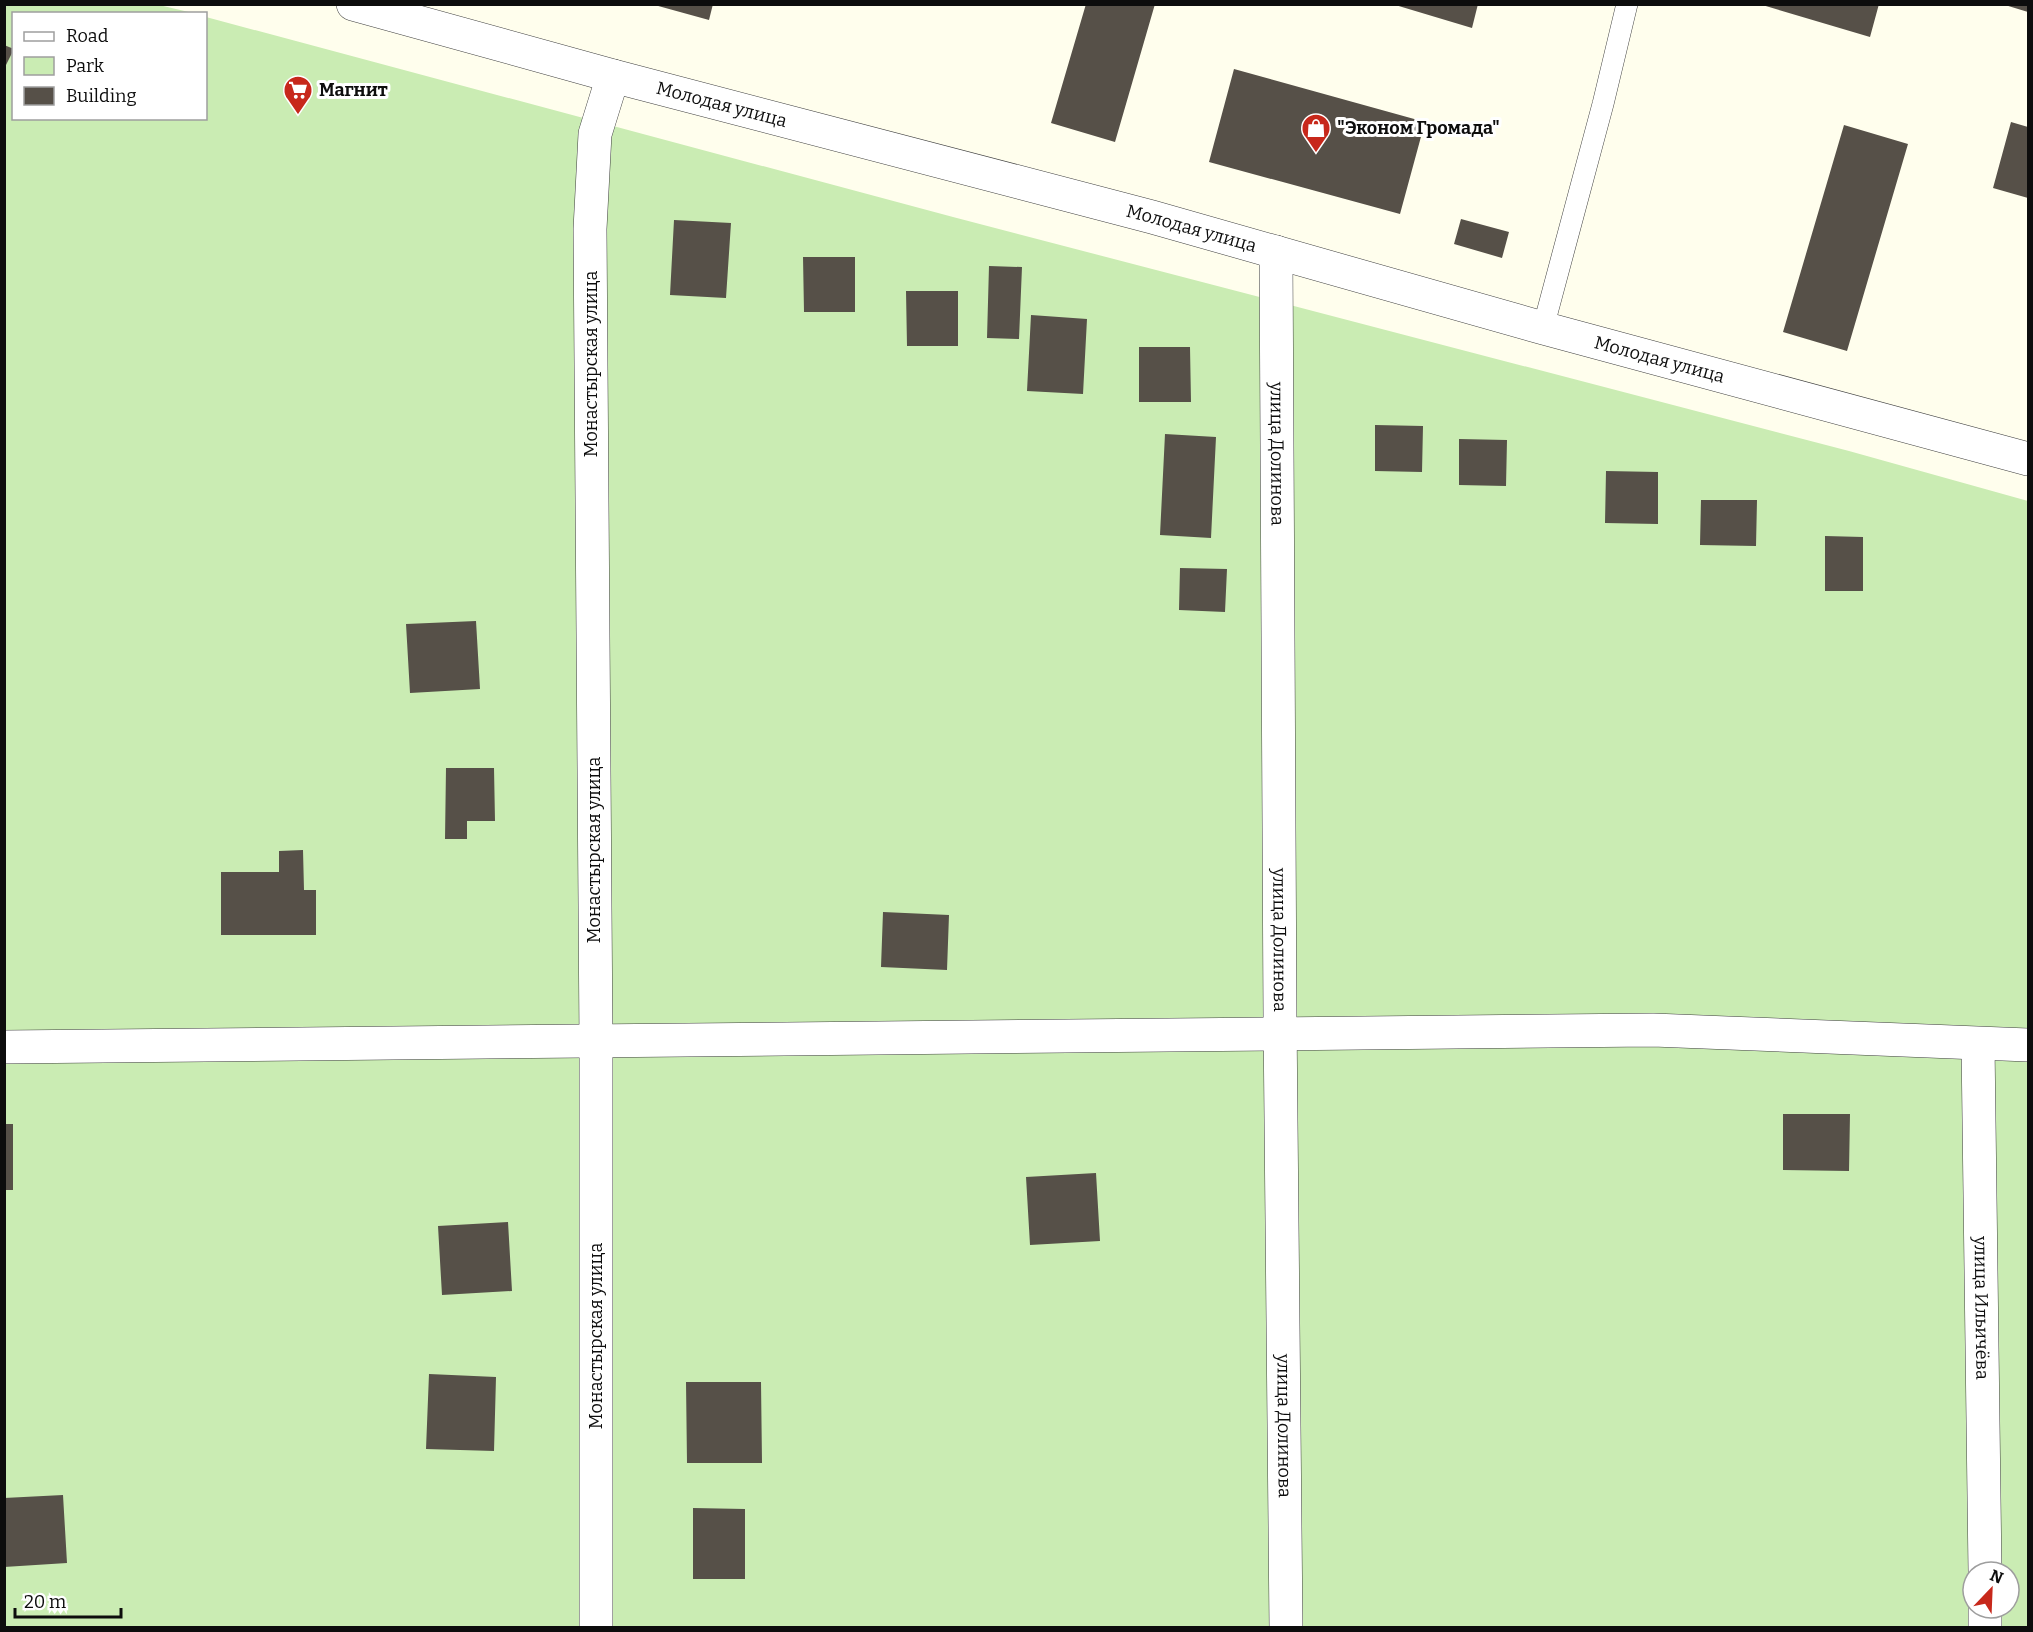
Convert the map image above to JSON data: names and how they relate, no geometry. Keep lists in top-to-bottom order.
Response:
{
  "streets": {
    "street": [
      "Молодая улица",
      "Монастырская улица",
      "улица Долинова",
      "улица Ильичёва"
    ]
  },
  "crossings": [
    ["Молодая улица", "Монастырская улица"],
    ["Молодая улица", "улица Долинова"]
  ],
  "places": {
    "supermarket": ["Магнит"],
    "shop": ["\"Эконом Громада\""]
  },
  "legend": ["Road", "Park", "Building"],
  "scale_bar": "20 m",
  "north": "top right"
}
